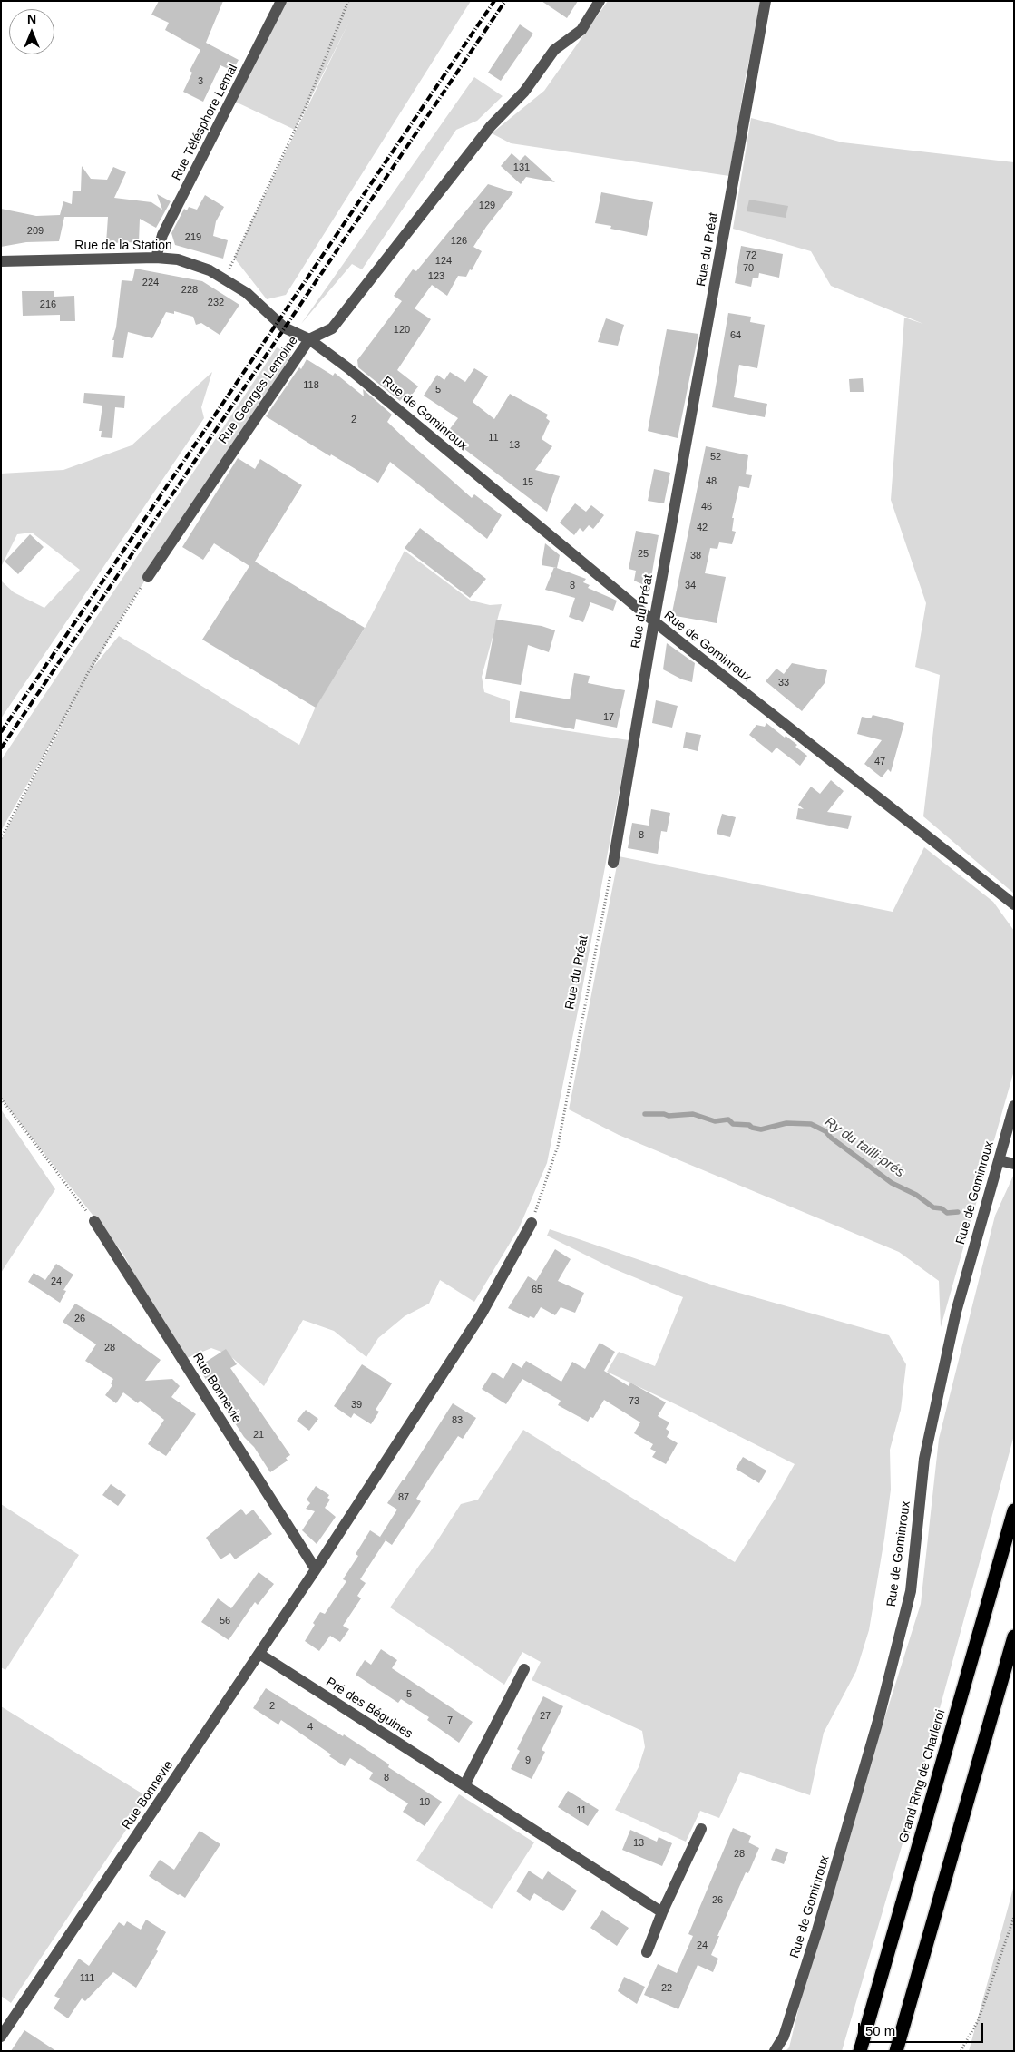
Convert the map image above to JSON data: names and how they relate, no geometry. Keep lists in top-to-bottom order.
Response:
{
  "streets": {
    "highway": ["Grand Ring de Charleroi"],
    "street": [
      "Rue Télésphore Lemal",
      "Rue de la Station",
      "Rue du Préat",
      "Rue Georges Lemoine",
      "Rue de Gominroux",
      "Rue Bonnevie",
      "Pré des Béguines"
    ]
  },
  "crossings": [
    ["Rue Télésphore Lemal", "Rue de la Station"],
    ["Rue de la Station", "Rue Georges Lemoine"],
    ["Rue de la Station", "Rue de Gominroux"],
    ["Rue du Préat", "Rue de Gominroux"],
    ["Rue du Préat", "Rue Bonnevie"],
    ["Rue Bonnevie", "Pré des Béguines"]
  ],
  "water": ["Ry du tailli-prés"],
  "house_numbers": [
    "3",
    "131",
    "129",
    "209",
    "219",
    "126",
    "72",
    "124",
    "70",
    "123",
    "224",
    "228",
    "232",
    "216",
    "120",
    "64",
    "118",
    "5",
    "2",
    "11",
    "13",
    "52",
    "48",
    "15",
    "46",
    "42",
    "25",
    "38",
    "8",
    "34",
    "33",
    "17",
    "47",
    "8",
    "24",
    "65",
    "26",
    "28",
    "73",
    "39",
    "83",
    "21",
    "87",
    "56",
    "5",
    "2",
    "27",
    "7",
    "4",
    "9",
    "8",
    "10",
    "11",
    "13",
    "28",
    "26",
    "24",
    "111",
    "22"
  ],
  "scale_bar": "50 m",
  "north": "top"
}
